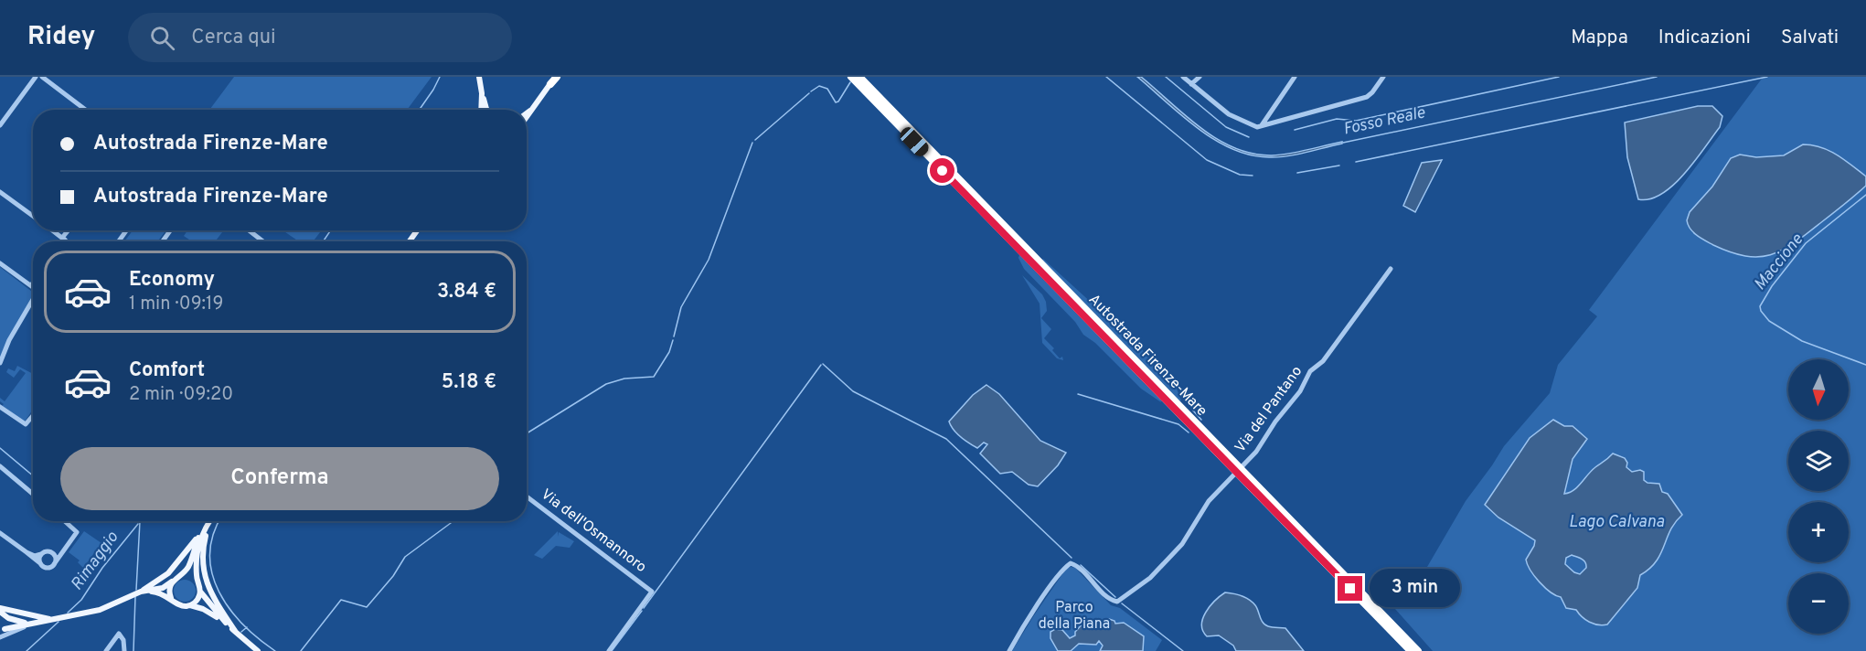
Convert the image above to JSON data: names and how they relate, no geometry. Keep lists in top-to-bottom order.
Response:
{
  "streets": {
    "highway": ["Autostrada Firenze-Mare"],
    "street": ["Via del Pantano", "Via dell'Osmannoro"]
  },
  "water": [
    "Fosso Reale",
    "Maccione",
    "Lago Calvana",
    "Rimaggio"
  ],
  "parks": ["Parco della Piana"],
  "north": "bottom",
  "page": {
    "header": "Ridey",
    "search": "Cerca qui",
    "nav": ["Mappa", "Indicazioni", "Salvati"],
    "banner": ["Autostrada Firenze-Mare", "Autostrada Firenze-Mare"],
    "list": [
      {
        "name": "Economy",
        "note": "1 min · 09:19",
        "value": "3.84 €"
      },
      {
        "name": "Comfort",
        "note": "2 min · 09:20",
        "value": "5.18 €"
      }
    ],
    "map_buttons": ["+", "−"],
    "buttons": "Conferma",
    "bubble": "3 min"
  }
}
